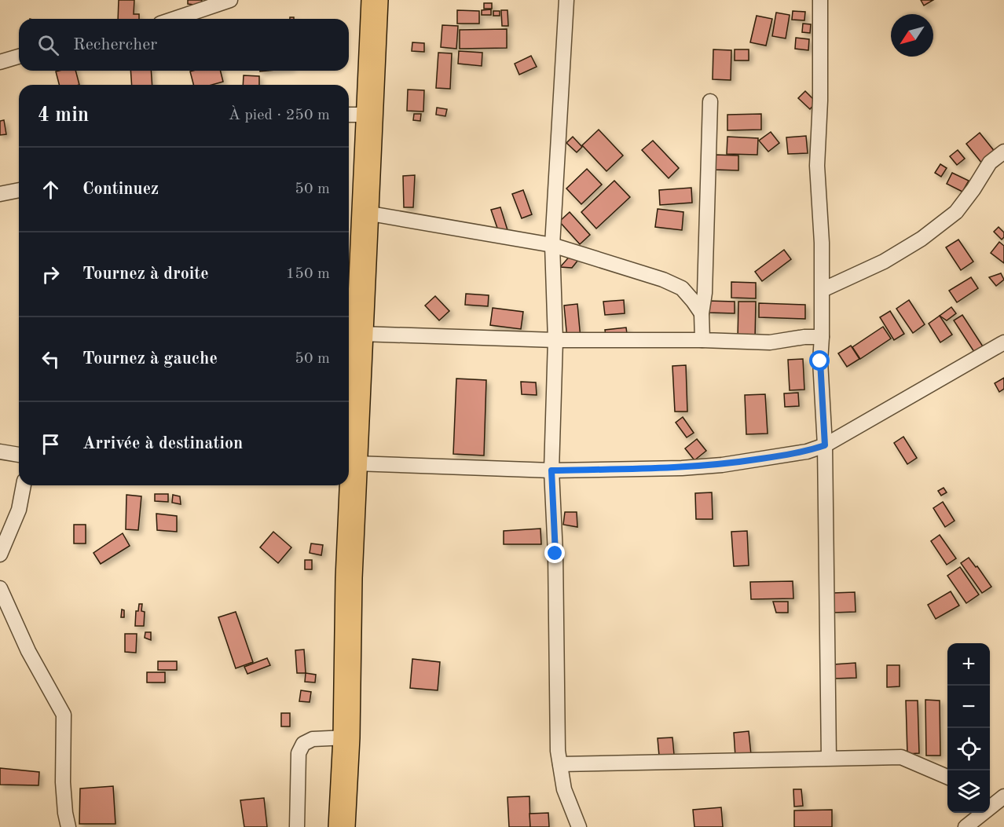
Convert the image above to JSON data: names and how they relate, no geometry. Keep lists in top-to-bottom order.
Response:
{
  "north": "bottom left",
  "page": {
    "search": "Rechercher",
    "heading": ["4 min", "À pied · 250 m"],
    "list": [
      ["Continuez", "50 m"],
      ["Tournez à droite", "150 m"],
      ["Tournez à gauche", "50 m"],
      "Arrivée à destination"
    ],
    "map_buttons": ["+", "−"]
  }
}
